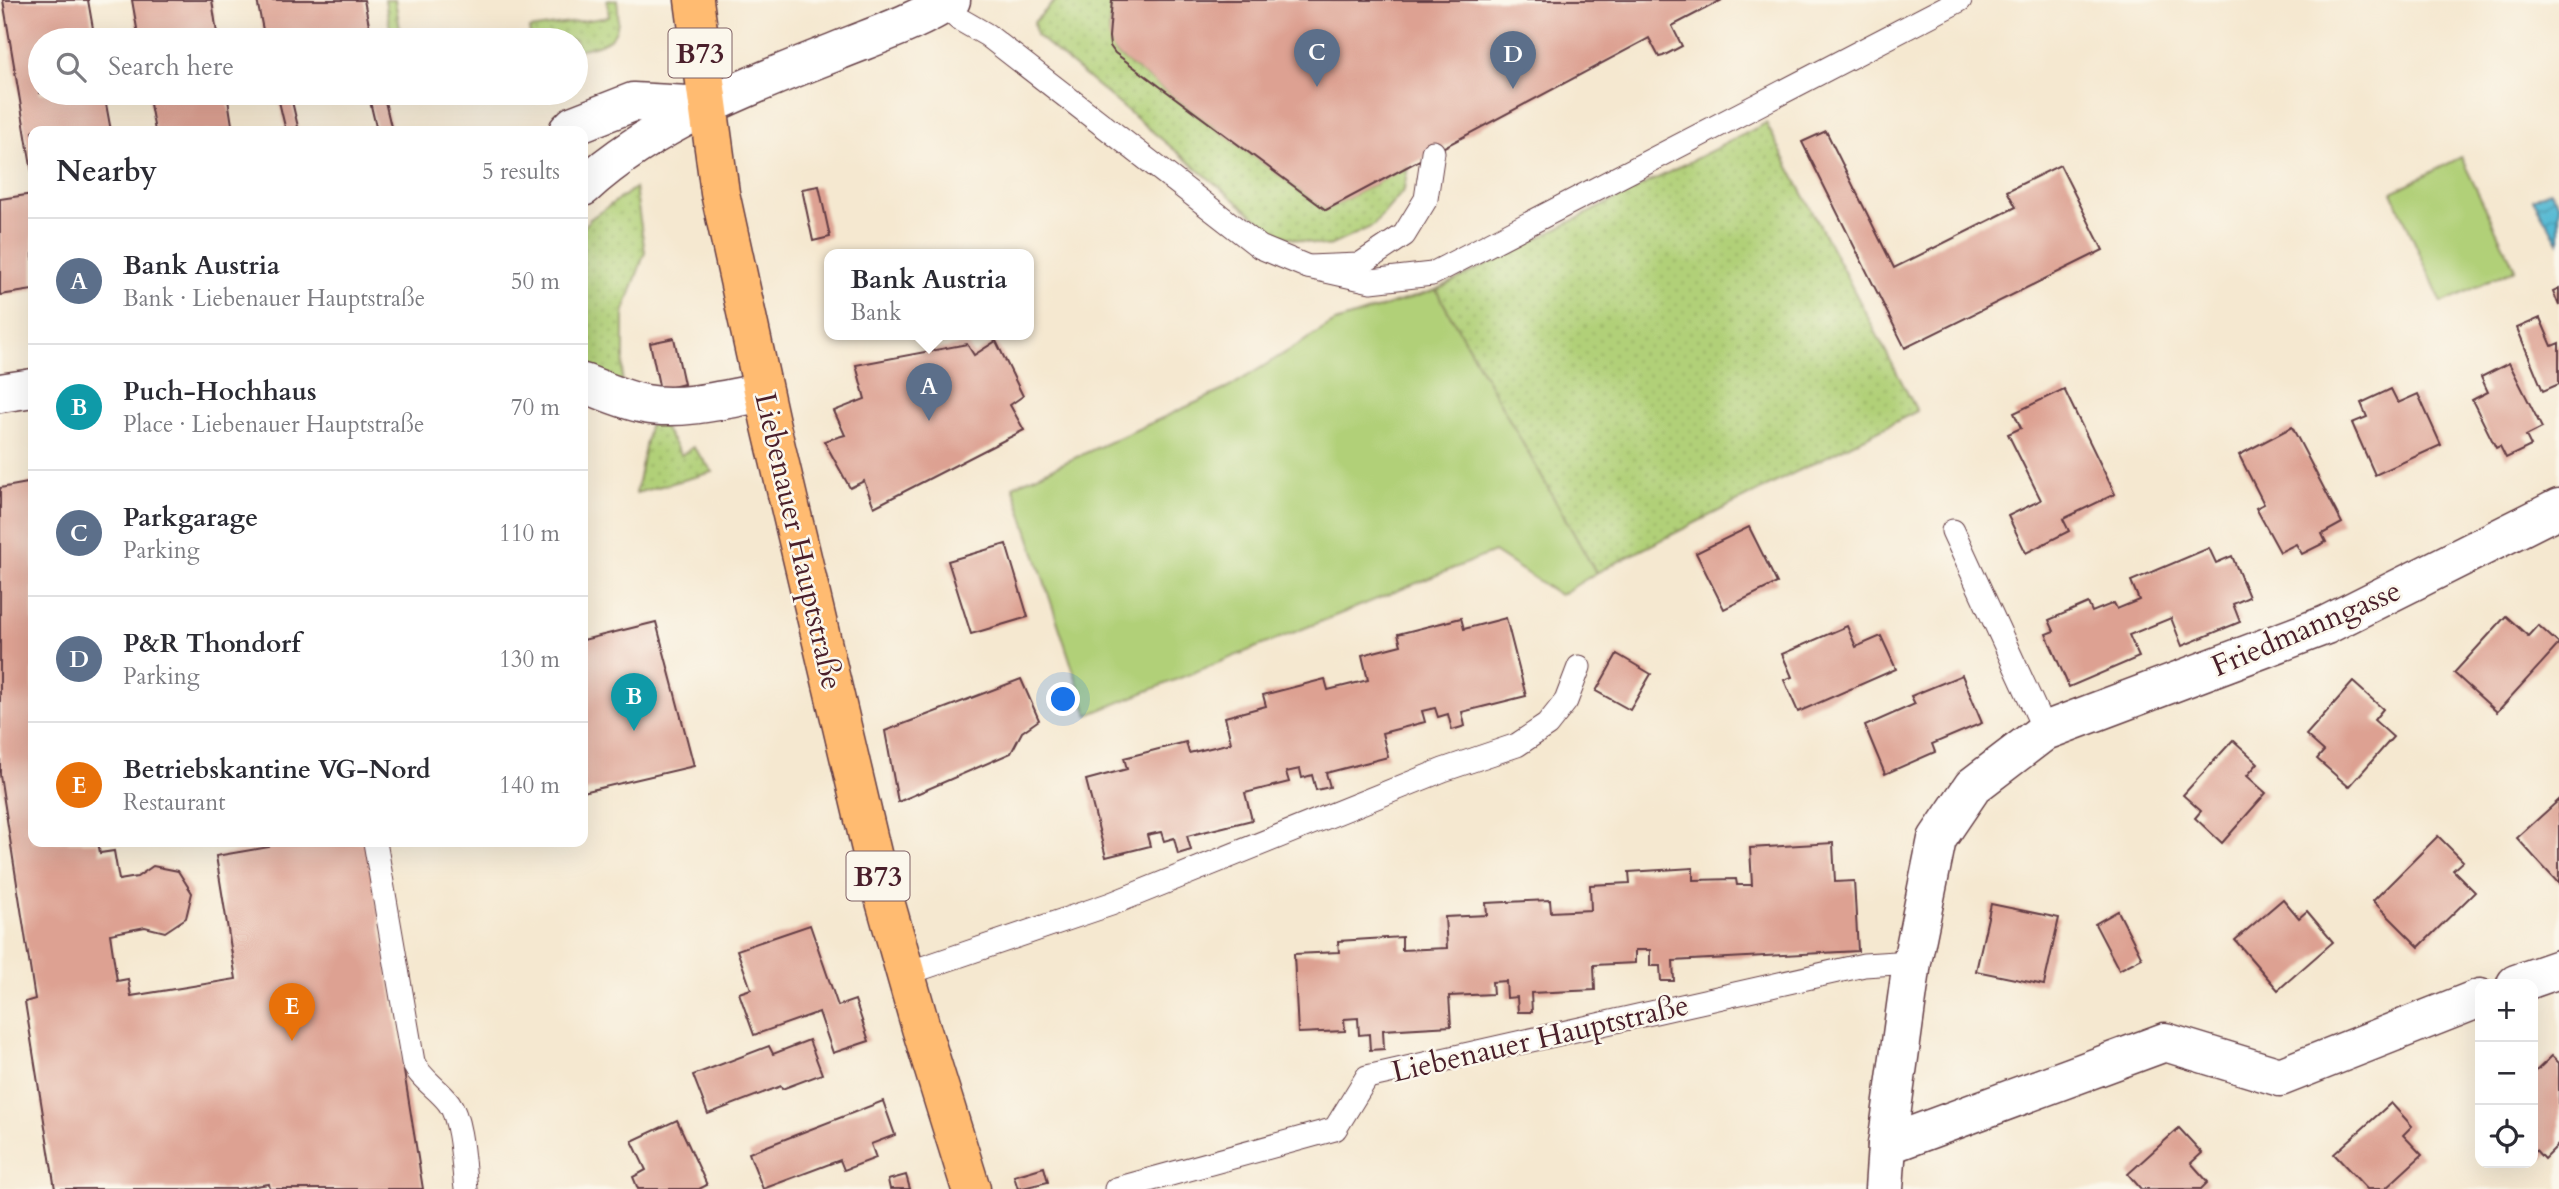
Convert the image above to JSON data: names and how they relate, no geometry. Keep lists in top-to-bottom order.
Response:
{
  "streets": {
    "main road": ["B73", "Liebenauer Hauptstraße"],
    "street": ["Friedmanngasse"]
  },
  "crossings": [
    ["Liebenauer Hauptstraße", "Friedmanngasse"]
  ],
  "page": {
    "search": "Search here",
    "pins": [
      "C",
      "D",
      "A",
      "B",
      "E"
    ],
    "heading": ["Nearby", "5 results"],
    "list": [
      {
        "mark": "A",
        "name": "Bank Austria",
        "note": "Bank · Liebenauer Hauptstraße",
        "value": "50 m"
      },
      {
        "mark": "B",
        "name": "Puch-Hochhaus",
        "note": "Place · Liebenauer Hauptstraße",
        "value": "70 m"
      },
      {
        "mark": "C",
        "name": "Parkgarage",
        "note": "Parking",
        "value": "110 m"
      },
      {
        "mark": "D",
        "name": "P&R Thondorf",
        "note": "Parking",
        "value": "130 m"
      },
      {
        "mark": "E",
        "name": "Betriebskantine VG-Nord",
        "note": "Restaurant",
        "value": "140 m"
      }
    ],
    "popup": ["Bank Austria", "Bank"],
    "map_buttons": ["+", "−"]
  }
}
